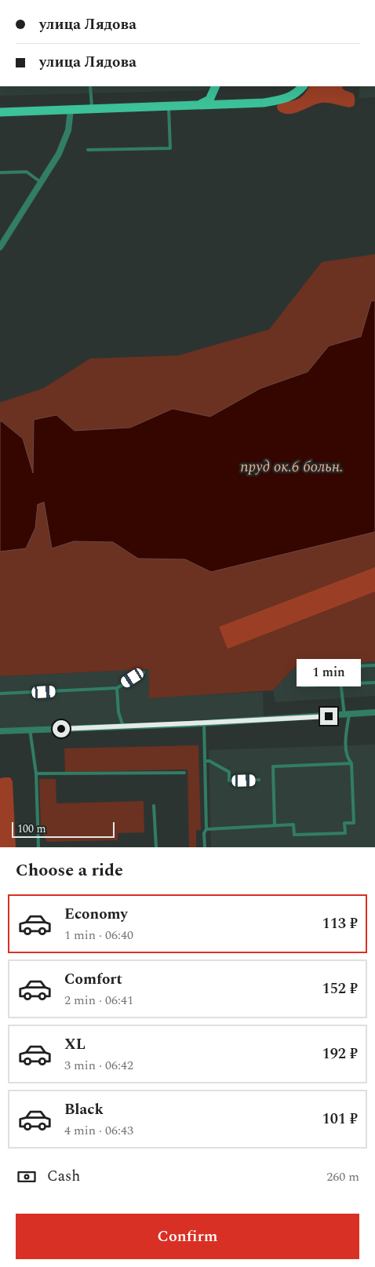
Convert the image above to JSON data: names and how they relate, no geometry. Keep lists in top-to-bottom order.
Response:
{
  "water": ["пруд ок.6 больн."],
  "scale_bar": "100 m",
  "page": {
    "banner": ["улица Лядова", "улица Лядова"],
    "bubble": "1 min",
    "scale": "100 m",
    "heading": "Choose a ride",
    "list": [
      {
        "name": "Economy",
        "note": "1 min · 06:40",
        "value": "113 ₽"
      },
      {
        "name": "Comfort",
        "note": "2 min · 06:41",
        "value": "152 ₽"
      },
      {
        "name": "XL",
        "note": "3 min · 06:42",
        "value": "192 ₽"
      },
      {
        "name": "Black",
        "note": "4 min · 06:43",
        "value": "101 ₽"
      }
    ],
    "pay": ["Cash", "260 m"],
    "buttons": "Confirm"
  }
}
